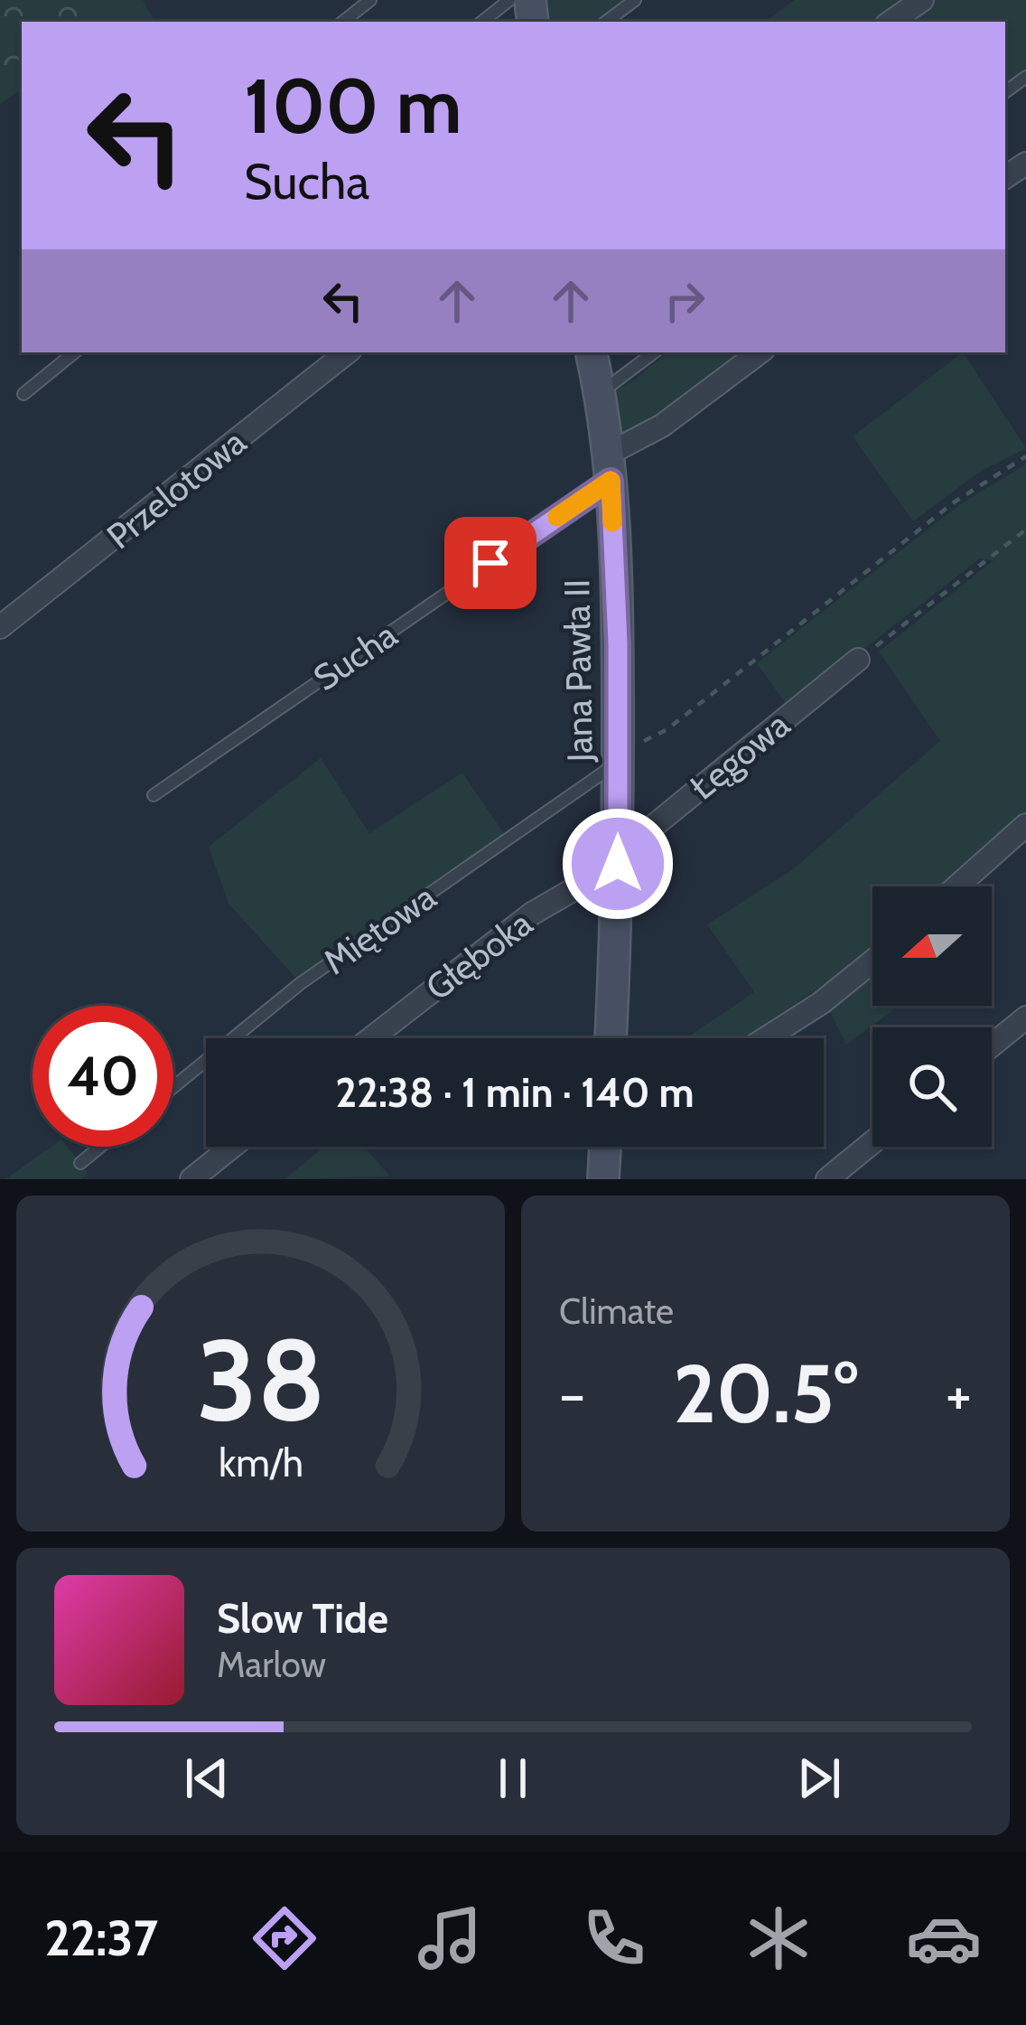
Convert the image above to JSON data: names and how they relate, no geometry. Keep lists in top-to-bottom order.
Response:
{
  "streets": {
    "street": [
      "Przelotowa",
      "Jana Pawła II",
      "Łęgowa",
      "Głęboka"
    ],
    "lane": ["Sucha", "Miętowa"]
  },
  "crossings": [
    ["Sucha", "Jana Pawła II"],
    ["Jana Pawła II", "Łęgowa"],
    ["Jana Pawła II", "Miętowa"],
    ["Jana Pawła II", "Głęboka"],
    ["Łęgowa", "Głęboka"]
  ],
  "north": "left",
  "page": {
    "turn": ["100 m", "Sucha"],
    "limit": "40",
    "trip": "22:38 · 1 min · 140 m",
    "tile": "Climate",
    "heat": ["−", "20.5°", "+"],
    "song": ["Slow Tide", "Marlow"],
    "tabs": "22:37",
    "gauge": ["38", "km/h"]
  }
}
